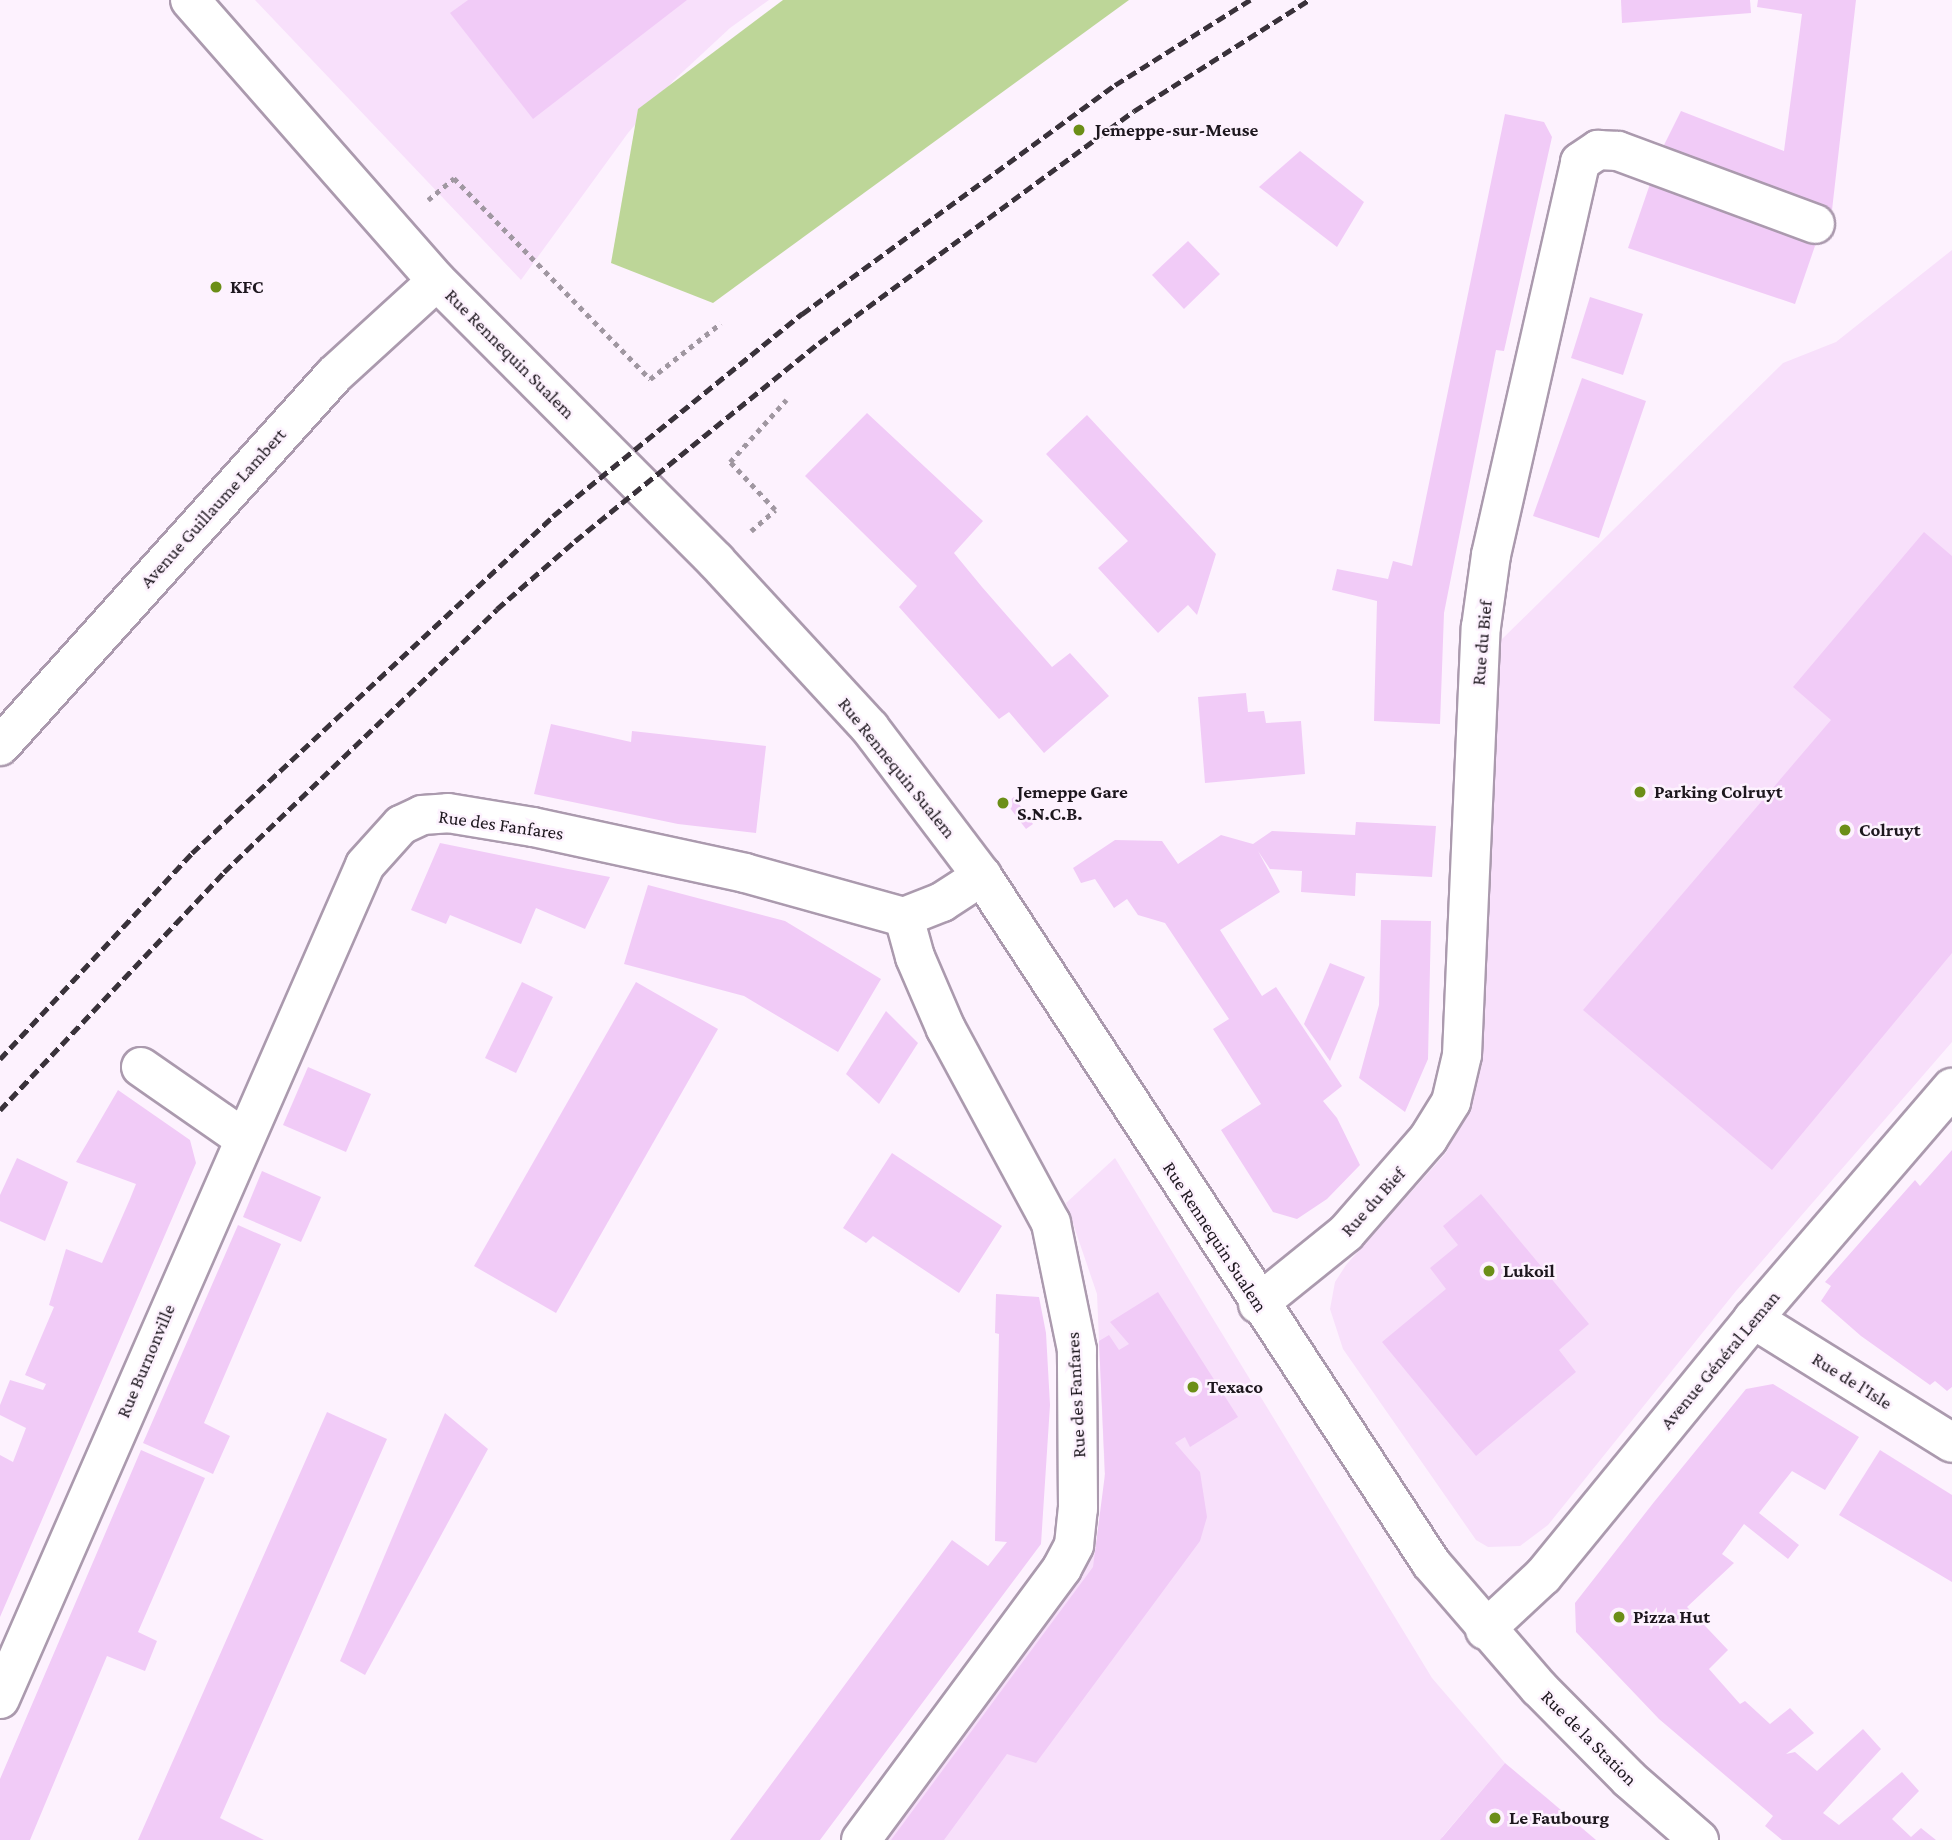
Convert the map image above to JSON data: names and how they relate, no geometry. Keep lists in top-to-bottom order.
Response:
{
  "streets": {
    "street": [
      "Rue Rennequin Sualem",
      "Avenue Guillaume Lambert",
      "Rue du Bief",
      "Rue des Fanfares",
      "Avenue Général Leman",
      "Rue Burnonville",
      "Rue de l'Isle",
      "Rue de la Station"
    ]
  },
  "crossings": [
    ["Rue Rennequin Sualem", "Avenue Guillaume Lambert"],
    ["Rue Rennequin Sualem", "Rue du Bief"],
    ["Rue Rennequin Sualem", "Avenue Général Leman"],
    ["Rue Rennequin Sualem", "Rue de la Station"],
    ["Rue des Fanfares", "Rue Burnonville"],
    ["Avenue Général Leman", "Rue de l'Isle"],
    ["Avenue Général Leman", "Rue de la Station"]
  ],
  "places": [
    "Jemeppe-sur-Meuse",
    "KFC",
    "Parking Colruyt",
    "Jemeppe Gare S.N.C.B.",
    "Colruyt",
    "Lukoil",
    "Texaco",
    "Pizza Hut",
    "Le Faubourg"
  ]
}
